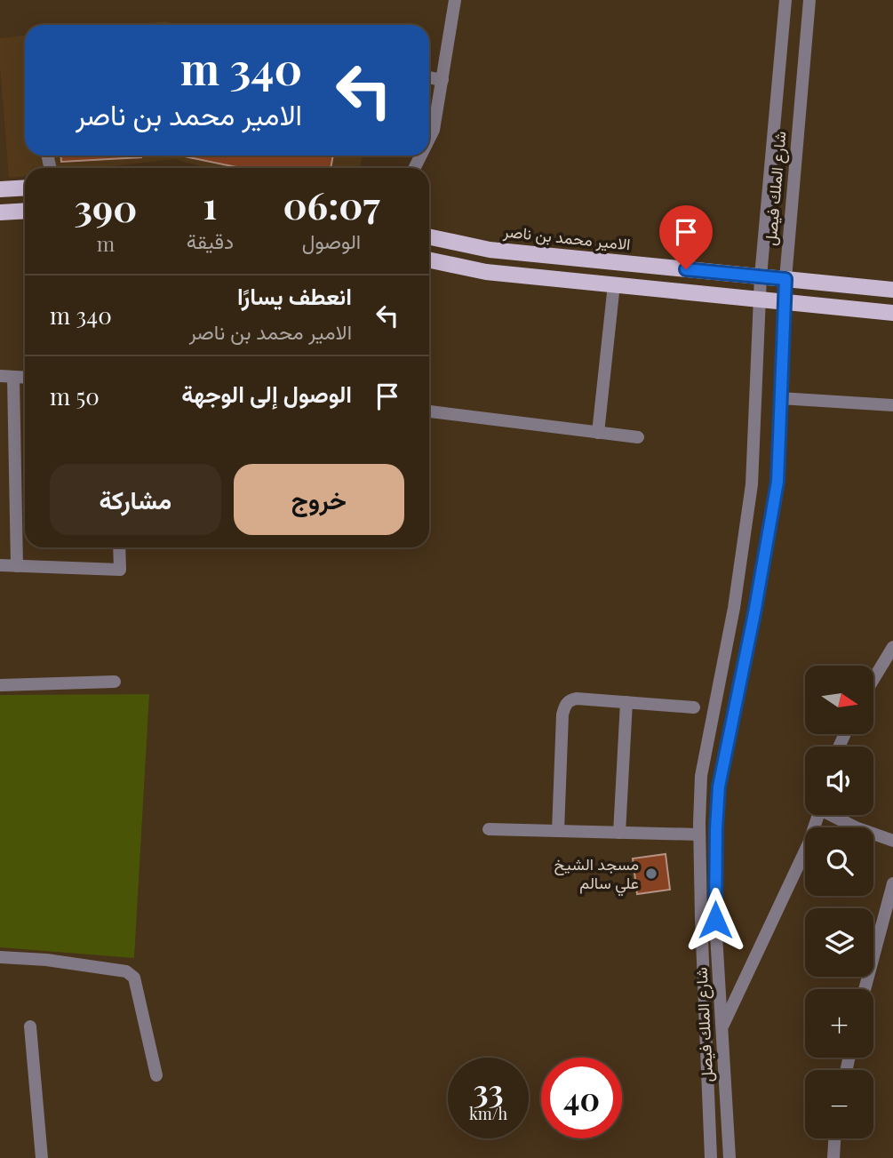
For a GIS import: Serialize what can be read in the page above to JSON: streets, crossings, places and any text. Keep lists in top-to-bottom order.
{
  "streets": {
    "main road": ["الامير محمد بن ناصر"],
    "street": ["شارع الملك فيصل"]
  },
  "crossings": [
    ["شارع الملك فيصل", "الامير محمد بن ناصر"]
  ],
  "places": ["مسجد الشيخ علي سالم"],
  "north": "right",
  "page": {
    "turn": ["340 m", "الامير محمد بن ناصر"],
    "eta": [
      "06:07",
      "الوصول",
      "1",
      "دقيقة",
      "390",
      "m"
    ],
    "list": [
      {
        "name": "انعطف يسارًا",
        "note": "الامير محمد بن ناصر",
        "value": "340 m"
      },
      {
        "name": "الوصول إلى الوجهة",
        "value": "50 m"
      }
    ],
    "buttons": ["خروج", "مشاركة"],
    "map_buttons": ["+", "−"],
    "speed": "33 km/h",
    "limit": "40"
  }
}
